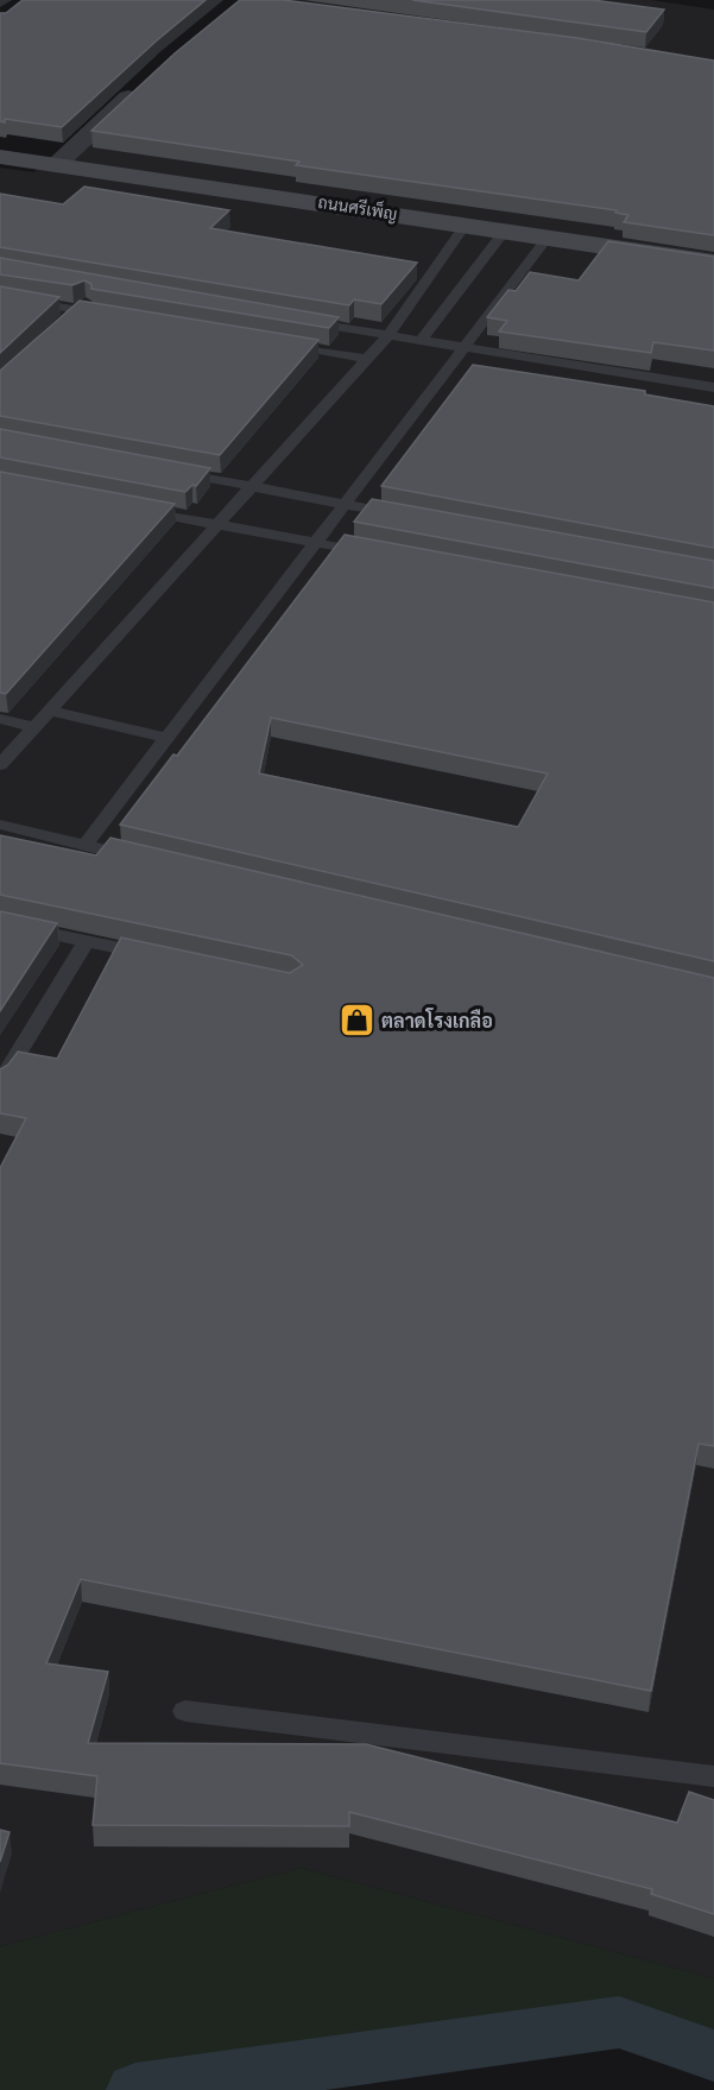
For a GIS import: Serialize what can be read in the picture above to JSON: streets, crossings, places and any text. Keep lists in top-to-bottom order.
{
  "streets": {
    "main road": ["ถนนศรีเพ็ญ"]
  },
  "places": {
    "shop": ["ตลาดโรงเกลือ"]
  }
}
